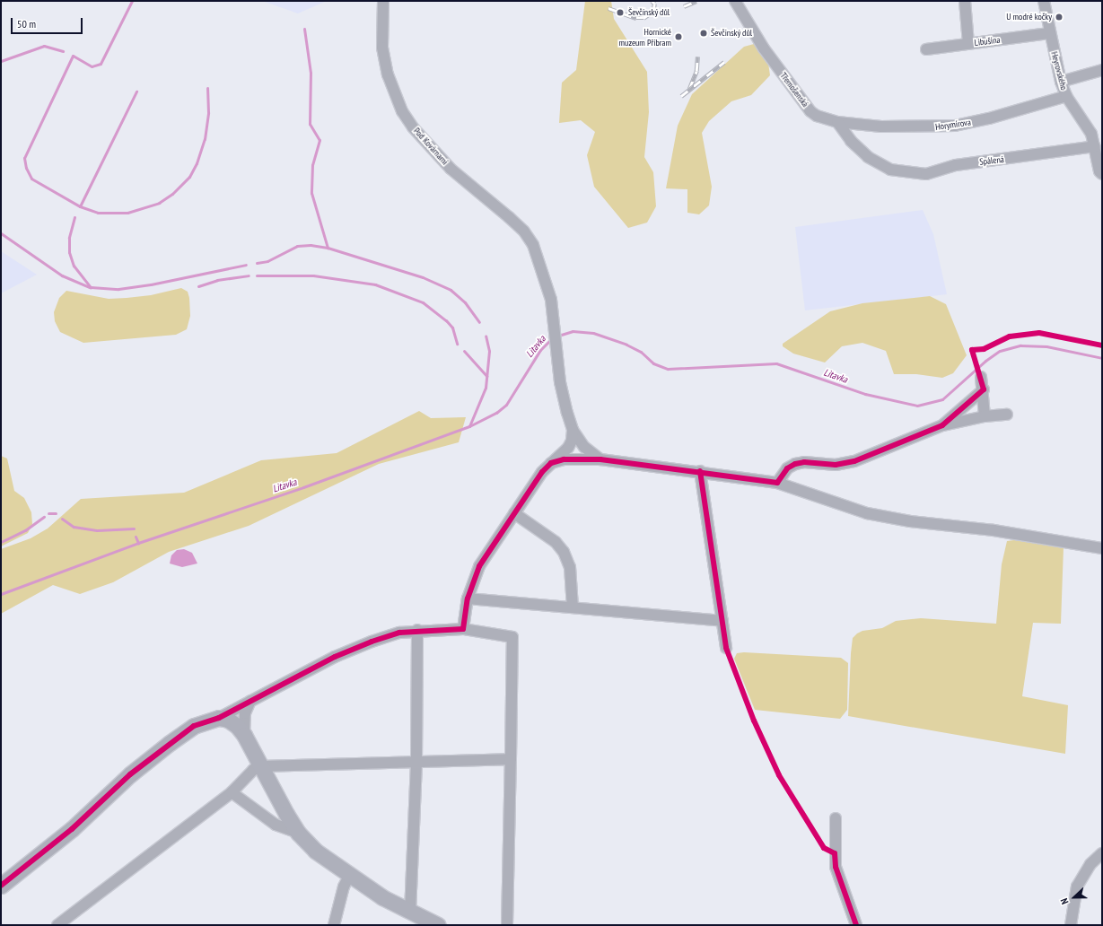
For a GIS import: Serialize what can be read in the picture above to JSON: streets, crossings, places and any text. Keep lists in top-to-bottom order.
{
  "streets": {
    "street": [
      "Libušina",
      "Heyrovského",
      "Třemošenská",
      "Horymírova",
      "Pod Kovárnami",
      "Spálená"
    ]
  },
  "crossings": [
    ["Libušina", "Heyrovského"],
    ["Heyrovského", "Horymírova"],
    ["Heyrovského", "Spálená"],
    ["Třemošenská", "Horymírova"],
    ["Třemošenská", "Spálená"],
    ["Horymírova", "Spálená"]
  ],
  "water": ["Litavka"],
  "places": [
    "Ševčínský důl",
    "U modré kočky",
    "Ševčinský důl",
    "Hornické muzeum Příbram"
  ],
  "scale_bar": "50 m",
  "north": "left"
}
